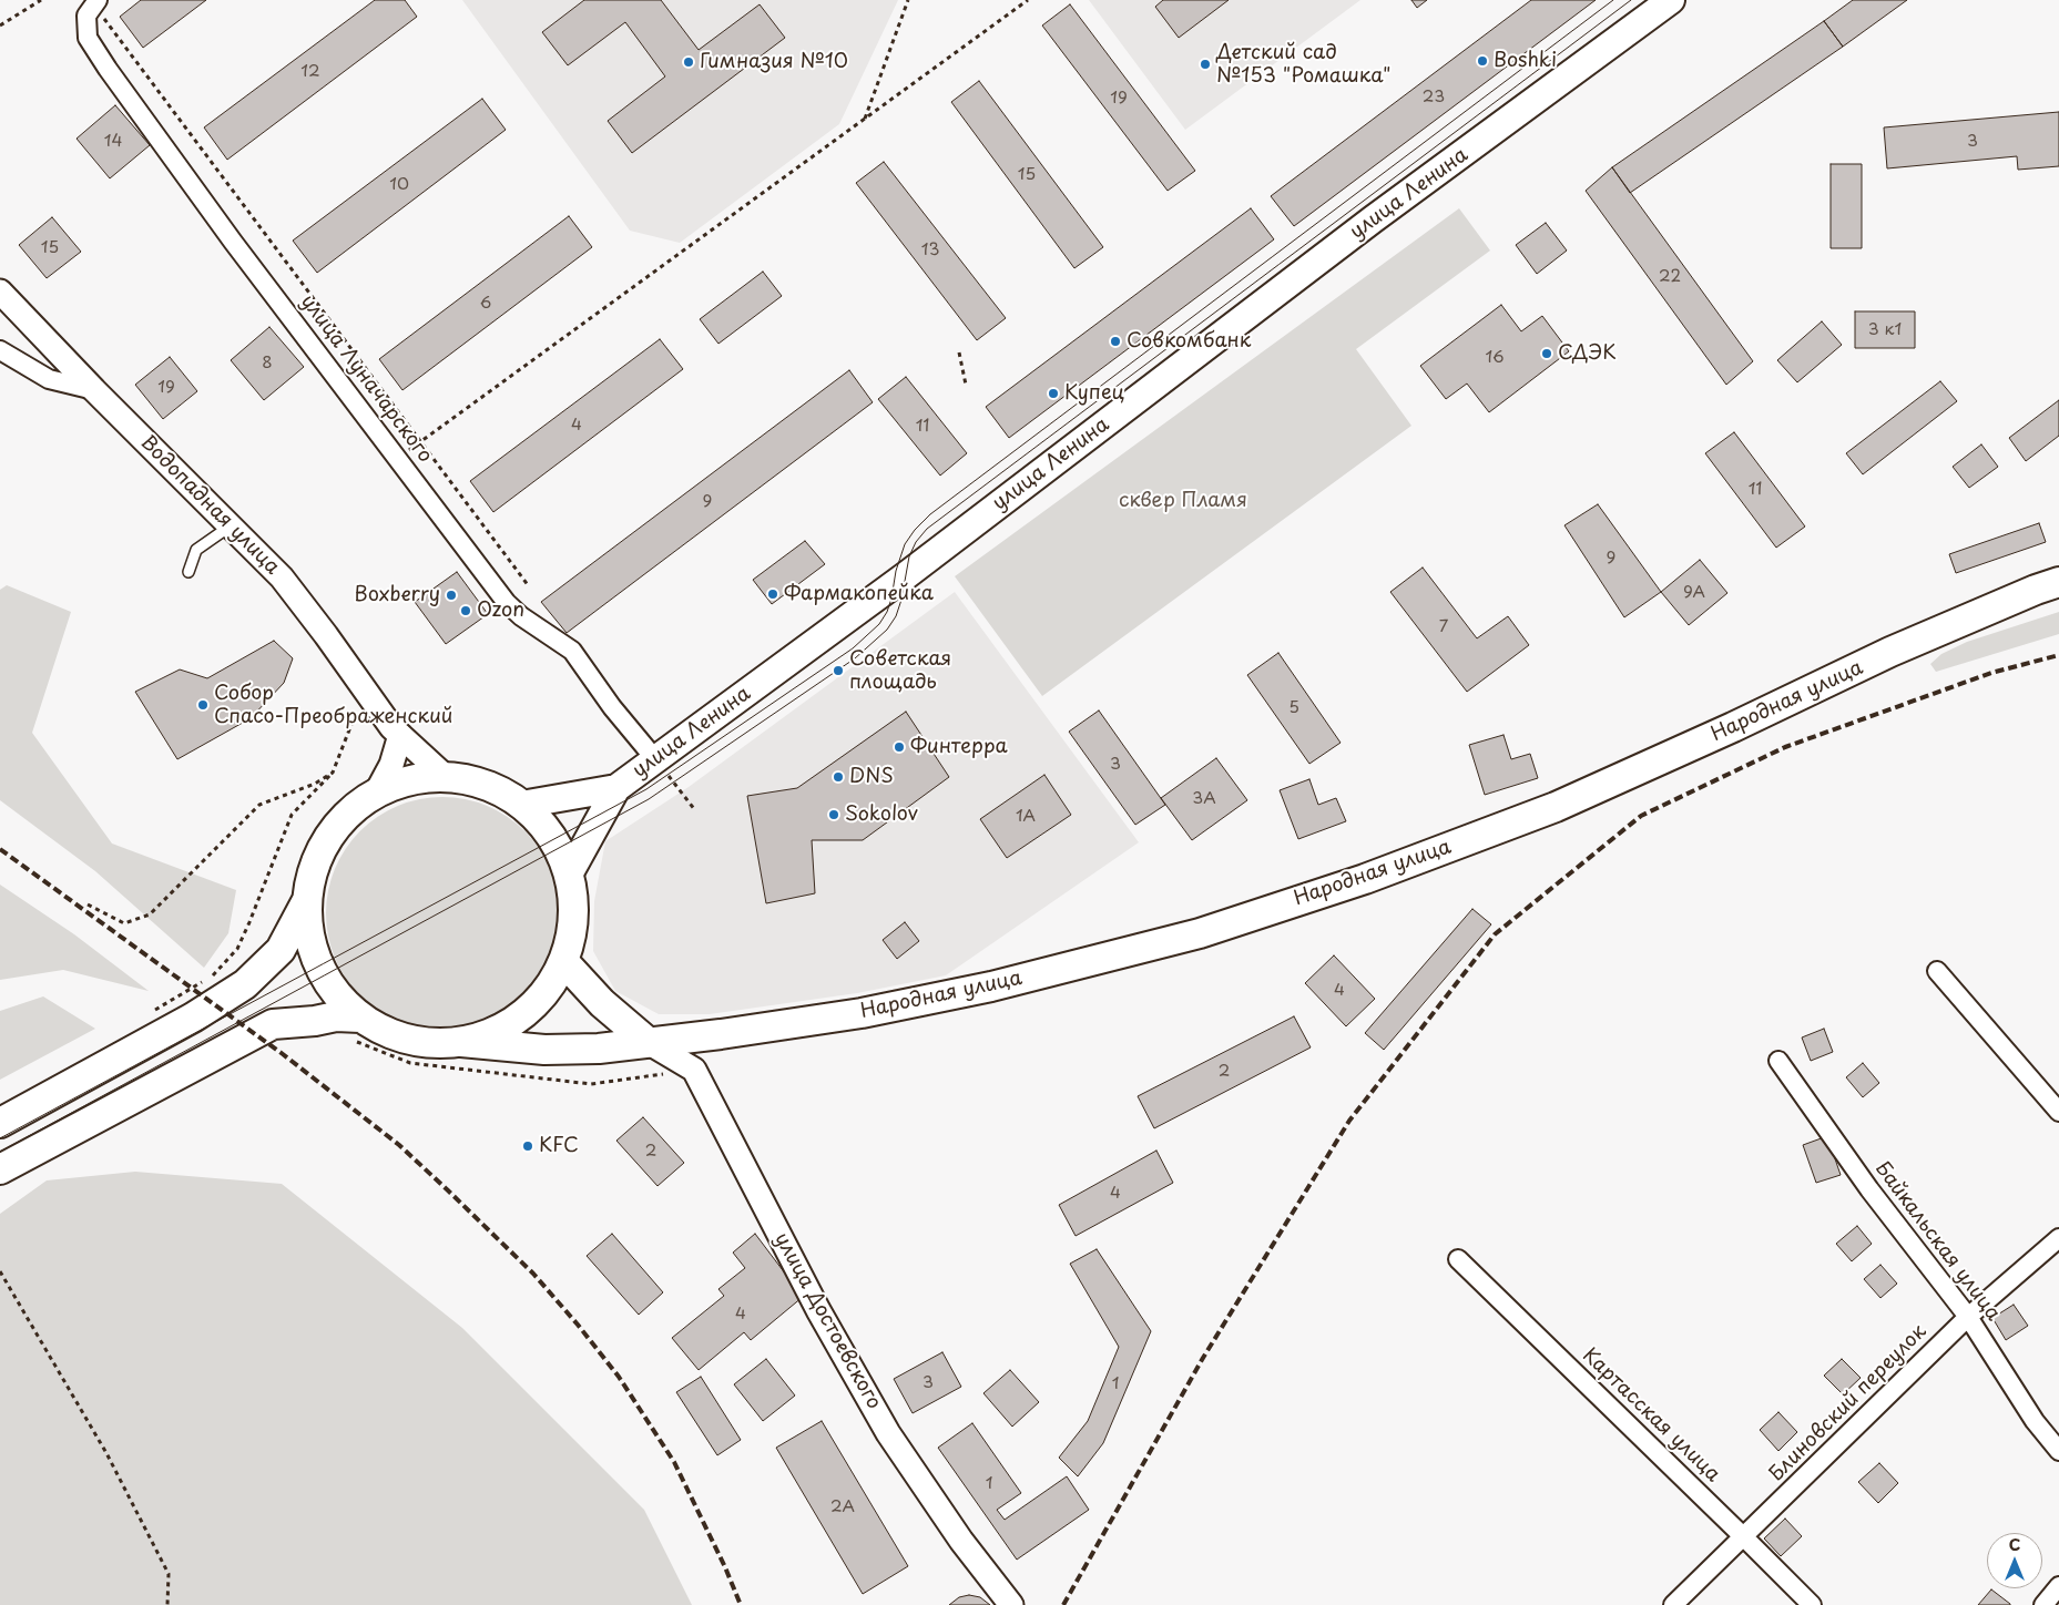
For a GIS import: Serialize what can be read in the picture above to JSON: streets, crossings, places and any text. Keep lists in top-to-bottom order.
{
  "streets": {
    "main road": ["улица Ленина", "Народная улица"],
    "street": [
      "улица Луначарского",
      "Водопадная улица",
      "Байкальская улица",
      "улица Достоевского",
      "Блиновский переулок",
      "Картасская улица"
    ]
  },
  "crossings": [
    ["улица Ленина", "улица Луначарского"],
    ["Байкальская улица", "Блиновский переулок"],
    ["Блиновский переулок", "Картасская улица"]
  ],
  "parks": ["сквер Пламя"],
  "places": [
    "Boshki",
    "Гимназия №10",
    "Детский сад №153 \"Ромашка\"",
    "Совкомбанк",
    "СДЭК",
    "Купец",
    "Фармакопейка",
    "Boxberry",
    "Ozon",
    "Советская площадь",
    "Собор Спасо-Преображенский",
    "Финтерра",
    "DNS",
    "Sokolov",
    "KFC"
  ],
  "house_numbers": [
    "12",
    "23",
    "19",
    "14",
    "3",
    "15",
    "10",
    "15",
    "13",
    "22",
    "6",
    "3 к1",
    "16",
    "8",
    "19",
    "4",
    "11",
    "11",
    "9",
    "9",
    "9А",
    "7",
    "5",
    "3",
    "3А",
    "1А",
    "4",
    "2",
    "2",
    "4",
    "4",
    "3",
    "1",
    "1",
    "2А"
  ],
  "north": "top"
}
